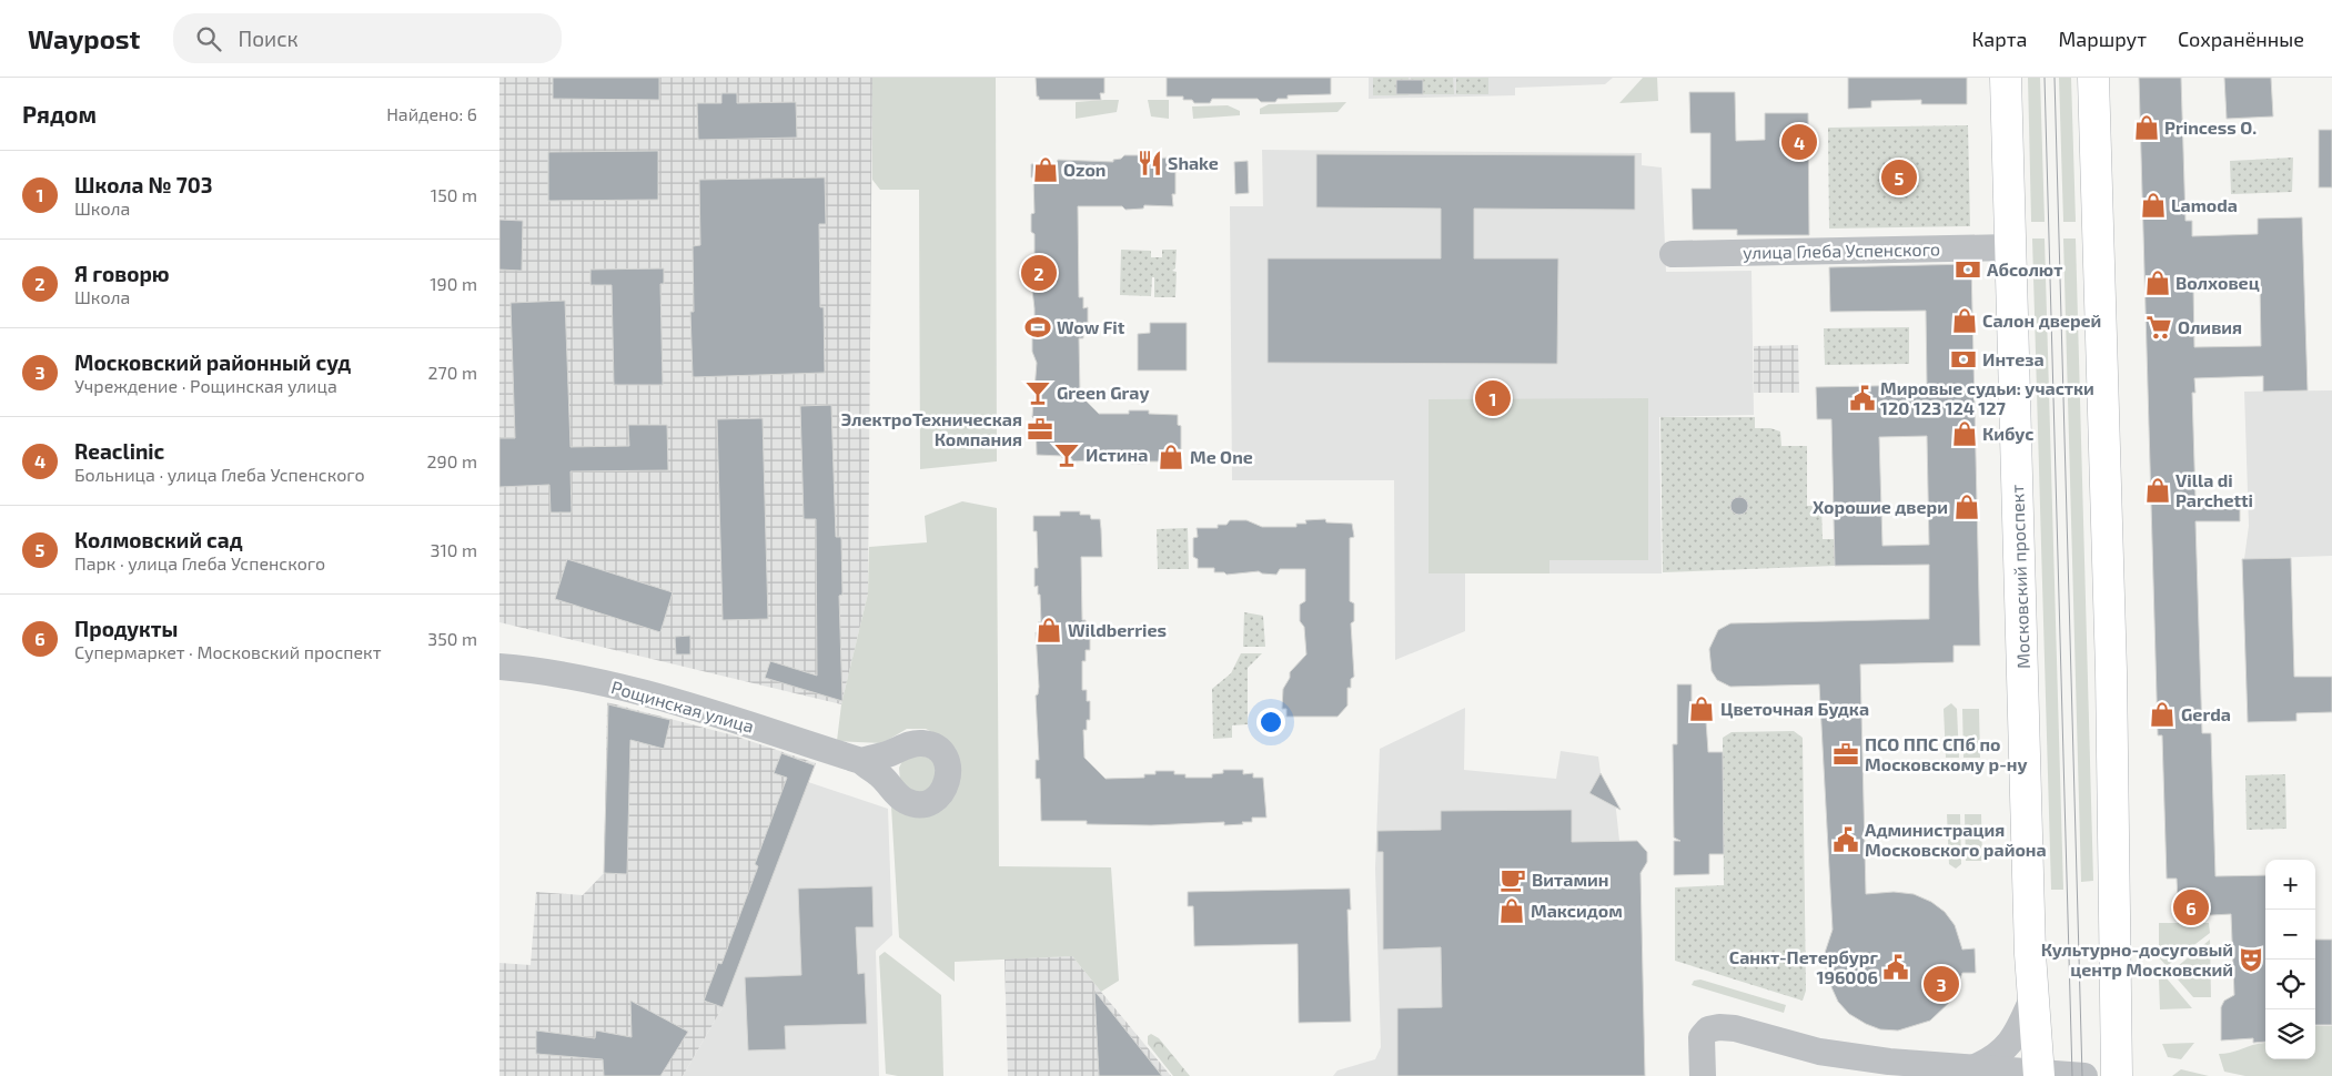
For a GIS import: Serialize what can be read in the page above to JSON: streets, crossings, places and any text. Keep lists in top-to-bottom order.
{
  "streets": {
    "main road": ["Московский проспект"],
    "street": ["улица Глеба Успенского", "Рощинская улица"]
  },
  "crossings": [
    ["улица Глеба Успенского", "Московский проспект"]
  ],
  "places": {
    "shop": [
      "Princess O.",
      "Ozon",
      "Lamoda",
      "Волховец",
      "Салон дверей",
      "Кибус",
      "Me One",
      "Villa di Parchetti",
      "Хорошие двери",
      "Wildberries",
      "Цветочная Будка",
      "Gerda",
      "Максидом"
    ],
    "restaurant": ["Shake"],
    "bank": ["Абсолют", "Интеза"],
    "sports": ["Wow Fit"],
    "supermarket": ["Оливия"],
    "bar": ["Green Gray", "Истина"],
    "public building": ["Мировые судьи: участки 120 123 124 127", "Администрация Московского района", "Санкт-Петербург 196006"],
    "office": ["ЭлектроТехническая Компания", "ПСО ППС СПб по Московскому р-ну"],
    "cafe": ["Витамин"],
    "theatre": ["Культурно-досуговый центр Московский"]
  },
  "page": {
    "header": "Waypost",
    "search": "Поиск",
    "nav": ["Карта", "Маршрут", "Сохранённые"],
    "heading": ["Рядом", "Найдено: 6"],
    "pins": [
      "4",
      "5",
      "2",
      "1",
      "6",
      "3"
    ],
    "list": [
      {
        "mark": "1",
        "name": "Школа № 703",
        "note": "Школа",
        "value": "150 m"
      },
      {
        "mark": "2",
        "name": "Я говорю",
        "note": "Школа",
        "value": "190 m"
      },
      {
        "mark": "3",
        "name": "Московский районный суд",
        "note": "Учреждение · Рощинская улица",
        "value": "270 m"
      },
      {
        "mark": "4",
        "name": "Reaclinic",
        "note": "Больница · улица Глеба Успенского",
        "value": "290 m"
      },
      {
        "mark": "5",
        "name": "Колмовский сад",
        "note": "Парк · улица Глеба Успенского",
        "value": "310 m"
      },
      {
        "mark": "6",
        "name": "Продукты",
        "note": "Супермаркет · Московский проспект",
        "value": "350 m"
      }
    ],
    "map_buttons": ["+", "−"]
  }
}
